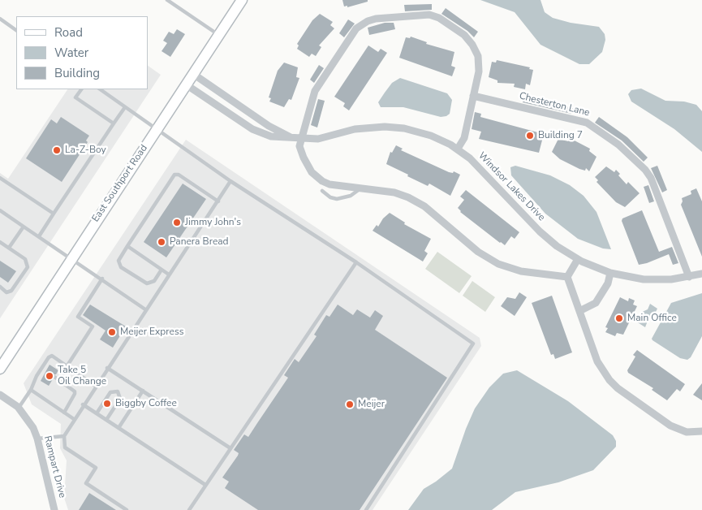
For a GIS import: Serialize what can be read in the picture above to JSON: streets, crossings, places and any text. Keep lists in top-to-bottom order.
{
  "streets": {
    "main road": ["East Southport Road"],
    "street": ["Chesterton Lane", "Windsor Lakes Drive", "Rampart Drive"]
  },
  "crossings": [
    ["Chesterton Lane", "Windsor Lakes Drive"],
    ["East Southport Road", "Windsor Lakes Drive"]
  ],
  "places": [
    "Building 7",
    "La-Z-Boy",
    "Jimmy John's",
    "Panera Bread",
    "Main Office",
    "Meijer Express",
    "Take 5 Oil Change",
    "Biggby Coffee",
    "Meijer"
  ],
  "legend": ["Road", "Water", "Building"]
}
